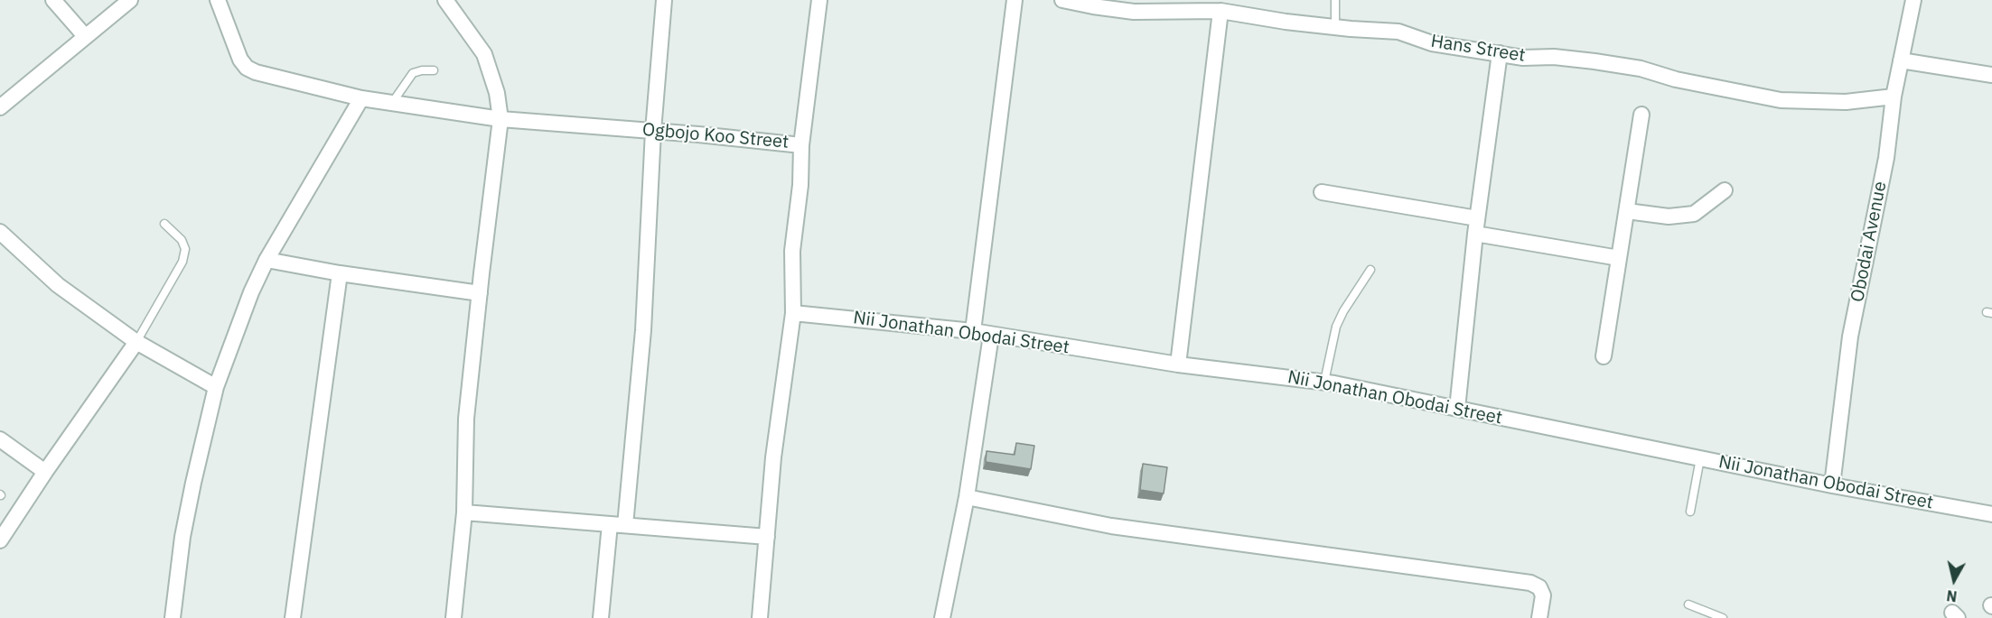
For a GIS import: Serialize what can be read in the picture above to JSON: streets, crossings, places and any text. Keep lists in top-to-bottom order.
{
  "streets": {
    "street": [
      "Hans Street",
      "Ogbojo Koo Street",
      "Obodai Avenue",
      "Nii Jonathan Obodai Street"
    ]
  },
  "crossings": [
    ["Hans Street", "Obodai Avenue"],
    ["Ogbojo Koo Street", "Nii Jonathan Obodai Street"],
    ["Obodai Avenue", "Nii Jonathan Obodai Street"]
  ],
  "north": "bottom"
}
